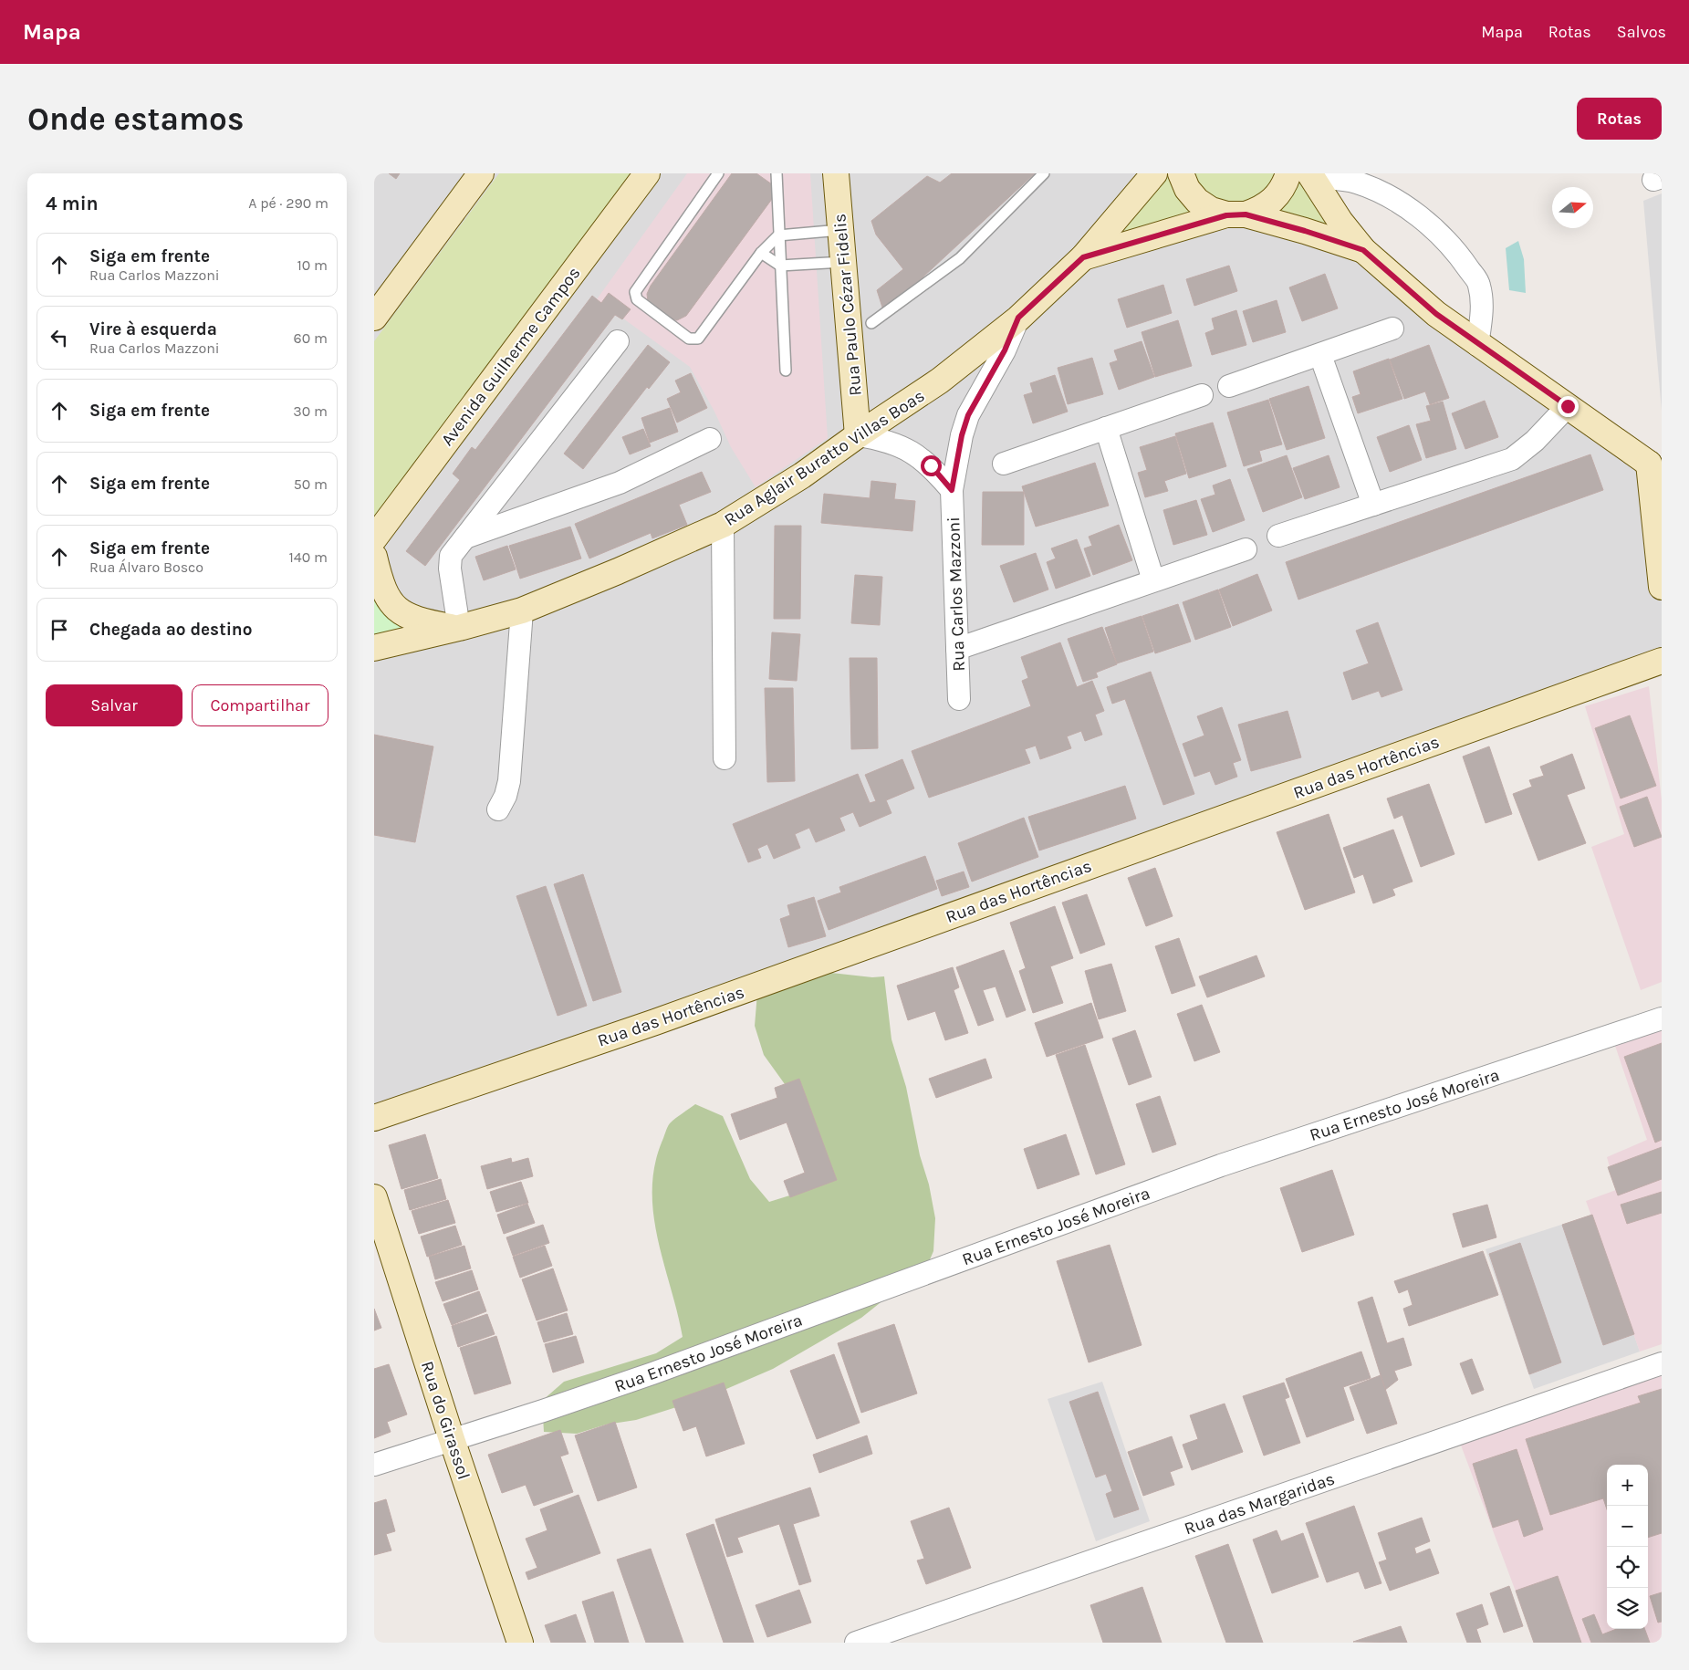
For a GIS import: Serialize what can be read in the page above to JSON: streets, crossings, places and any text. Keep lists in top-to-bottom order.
{
  "streets": {
    "main road": [
      "Rua Paulo Cézar Fidelis",
      "Avenida Guilherme Campos",
      "Rua Aglair Buratto Villas Boas",
      "Rua das Hortências",
      "Rua do Girassol"
    ],
    "street": ["Rua Carlos Mazzoni", "Rua Ernesto José Moreira", "Rua das Margaridas"]
  },
  "crossings": [
    ["Rua Paulo Cézar Fidelis", "Rua Aglair Buratto Villas Boas"],
    ["Rua Aglair Buratto Villas Boas", "Rua Carlos Mazzoni"],
    ["Rua Ernesto José Moreira", "Rua do Girassol"]
  ],
  "north": "right",
  "page": {
    "header": "Mapa",
    "nav": ["Mapa", "Rotas", "Salvos"],
    "buttons": [
      "Rotas",
      ["Salvar", "Compartilhar"]
    ],
    "title": "Onde estamos",
    "heading": ["4 min", "A pé · 290 m"],
    "list": [
      ["Siga em frente", "Rua Carlos Mazzoni", "10 m"],
      ["Vire à esquerda", "Rua Carlos Mazzoni", "60 m"],
      ["Siga em frente", "30 m"],
      ["Siga em frente", "50 m"],
      ["Siga em frente", "Rua Álvaro Bosco", "140 m"],
      "Chegada ao destino"
    ],
    "map_buttons": ["+", "−"]
  }
}
